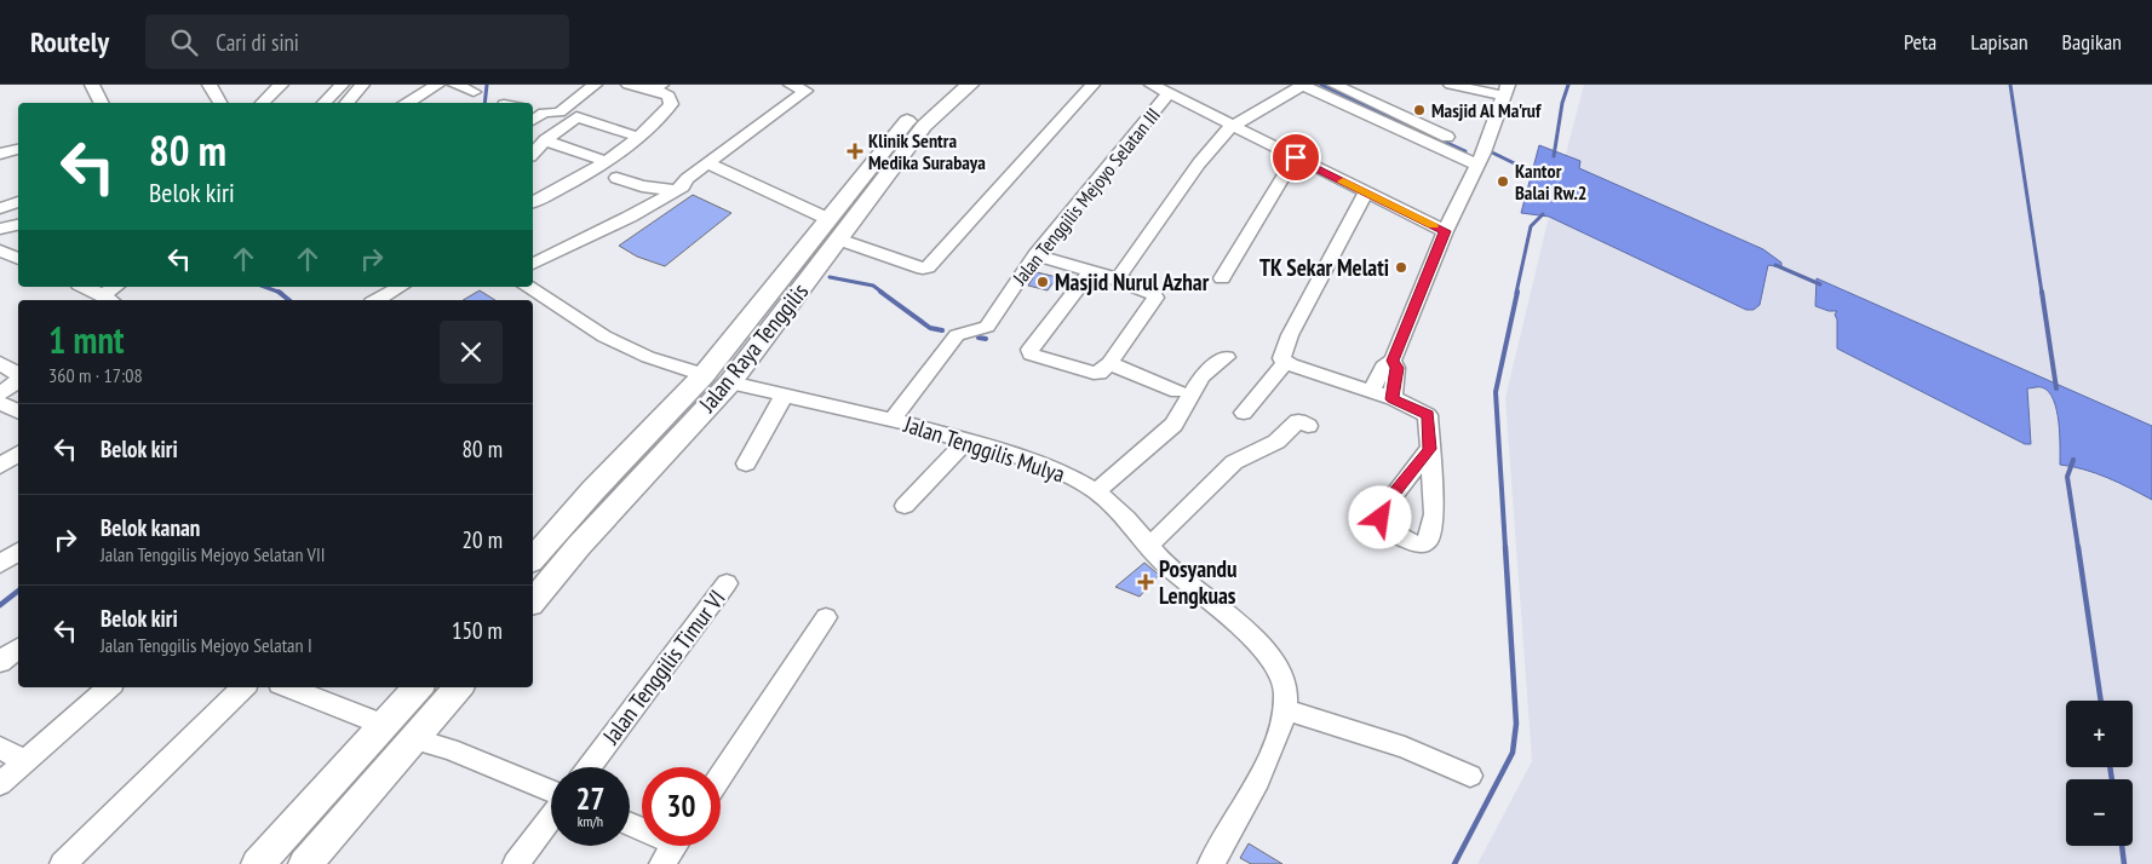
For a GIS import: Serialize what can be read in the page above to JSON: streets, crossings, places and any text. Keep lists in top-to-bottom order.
{
  "streets": {
    "main road": ["Jalan Raya Tenggilis"],
    "street": ["Jalan Tenggilis Mejoyo Selatan III", "Jalan Tenggilis Mulya", "Jalan Tenggilis Timur VI"]
  },
  "crossings": [
    ["Jalan Tenggilis Mejoyo Selatan III", "Jalan Tenggilis Mulya"],
    ["Jalan Raya Tenggilis", "Jalan Tenggilis Mulya"]
  ],
  "places": {
    "other": [
      "Masjid Al Ma'ruf",
      "Kantor Balai Rw.2",
      "TK Sekar Melati",
      "Masjid Nurul Azhar"
    ],
    "health": ["Klinik Sentra Medika Surabaya", "Posyandu Lengkuas"]
  },
  "page": {
    "header": "Routely",
    "search": "Cari di sini",
    "nav": ["Peta", "Lapisan", "Bagikan"],
    "turn": ["80 m", "Belok kiri"],
    "heading": ["1 mnt", "360 m · 17:08"],
    "list": [
      {
        "name": "Belok kiri",
        "value": "80 m"
      },
      {
        "name": "Belok kanan",
        "note": "Jalan Tenggilis Mejoyo Selatan VII",
        "value": "20 m"
      },
      {
        "name": "Belok kiri",
        "note": "Jalan Tenggilis Mejoyo Selatan I",
        "value": "150 m"
      }
    ],
    "map_buttons": ["+", "−"],
    "speed": "27 km/h",
    "limit": "30"
  }
}
